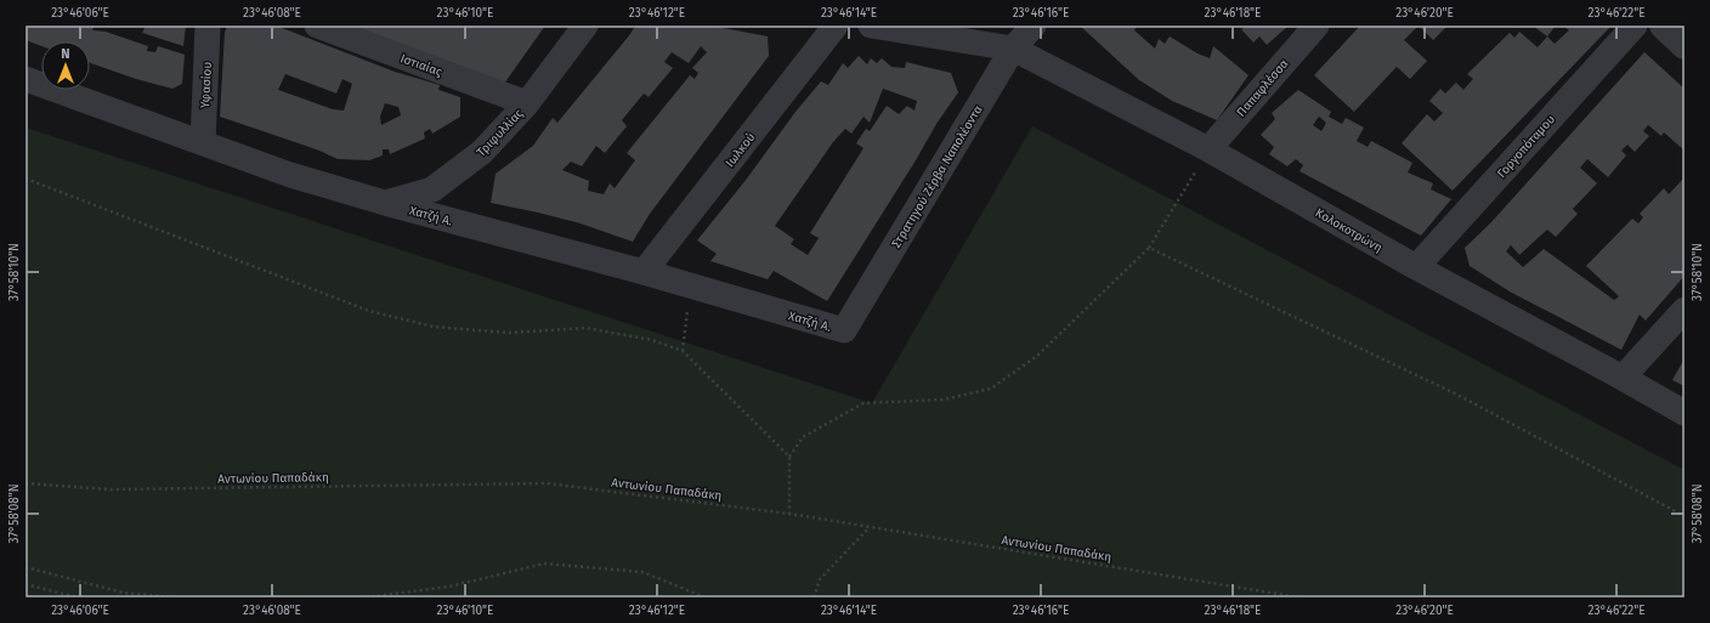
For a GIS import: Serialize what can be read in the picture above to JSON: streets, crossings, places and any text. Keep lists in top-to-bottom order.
{
  "streets": {
    "street": [
      "Ιστιαίας",
      "Υφασίου",
      "Παπαφλέσσα",
      "Τριφυλλίας",
      "Γοργοπόταμου",
      "Ιωλκού",
      "Στρατηγού Ζέρβα Ναπολέοντα",
      "Χατζή Α.",
      "Κολοκοτρώνη"
    ],
    "path": ["Αντωνίου Παπαδάκη"]
  },
  "crossings": [
    ["Ιστιαίας", "Τριφυλλίας"],
    ["Υφασίου", "Χατζή Α."],
    ["Παπαφλέσσα", "Κολοκοτρώνη"],
    ["Τριφυλλίας", "Χατζή Α."],
    ["Γοργοπόταμου", "Κολοκοτρώνη"],
    ["Ιωλκού", "Χατζή Α."],
    ["Στρατηγού Ζέρβα Ναπολέοντα", "Χατζή Α."],
    ["Στρατηγού Ζέρβα Ναπολέοντα", "Κολοκοτρώνη"]
  ],
  "north": "top",
  "coordinates": [
    "23°46'06\"E",
    "23°46'08\"E",
    "23°46'10\"E",
    "23°46'12\"E",
    "23°46'14\"E",
    "23°46'16\"E",
    "23°46'18\"E",
    "23°46'20\"E",
    "23°46'22\"E",
    "37°58'10\"N",
    "37°58'08\"N"
  ]
}
